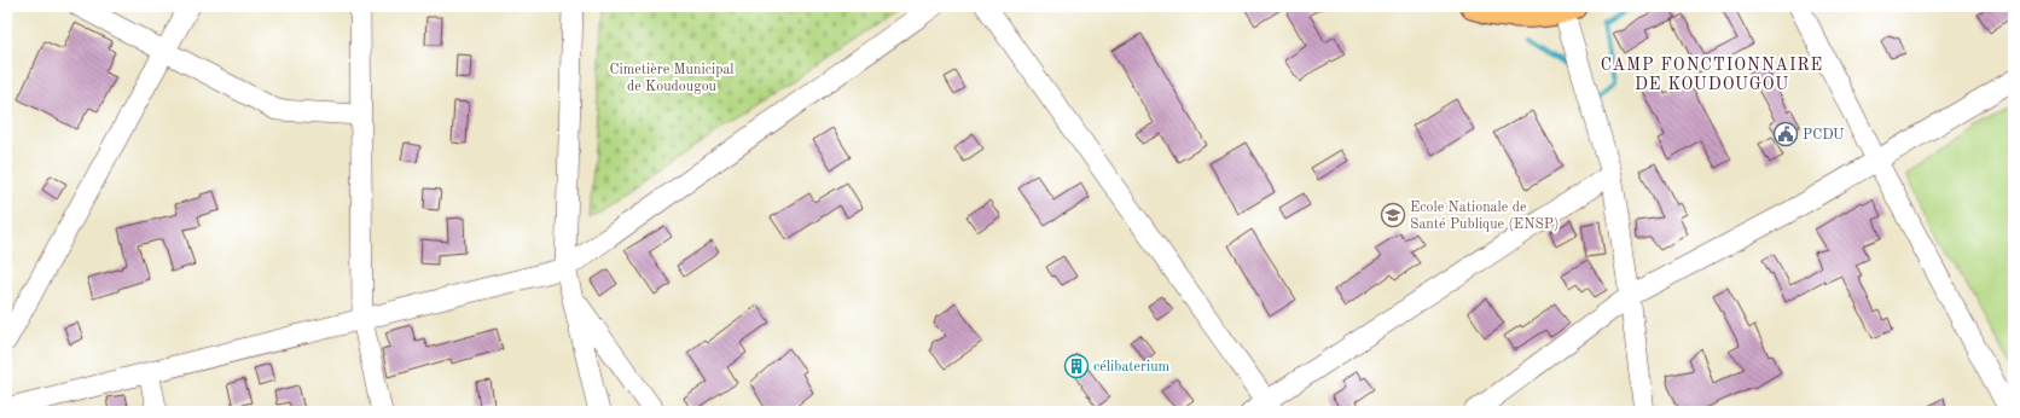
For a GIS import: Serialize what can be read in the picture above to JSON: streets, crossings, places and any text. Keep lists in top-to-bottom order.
{
  "districts": ["CAMP FONCTIONNAIRE DE KOUDOUGOU"],
  "parks": ["Cimetière Municipal de Koudougou"],
  "places": {
    "public building": ["PCDU"],
    "school or university": ["Ecole Nationale de Santé Publique (ENSP)"],
    "building": ["célibaterium"]
  }
}
